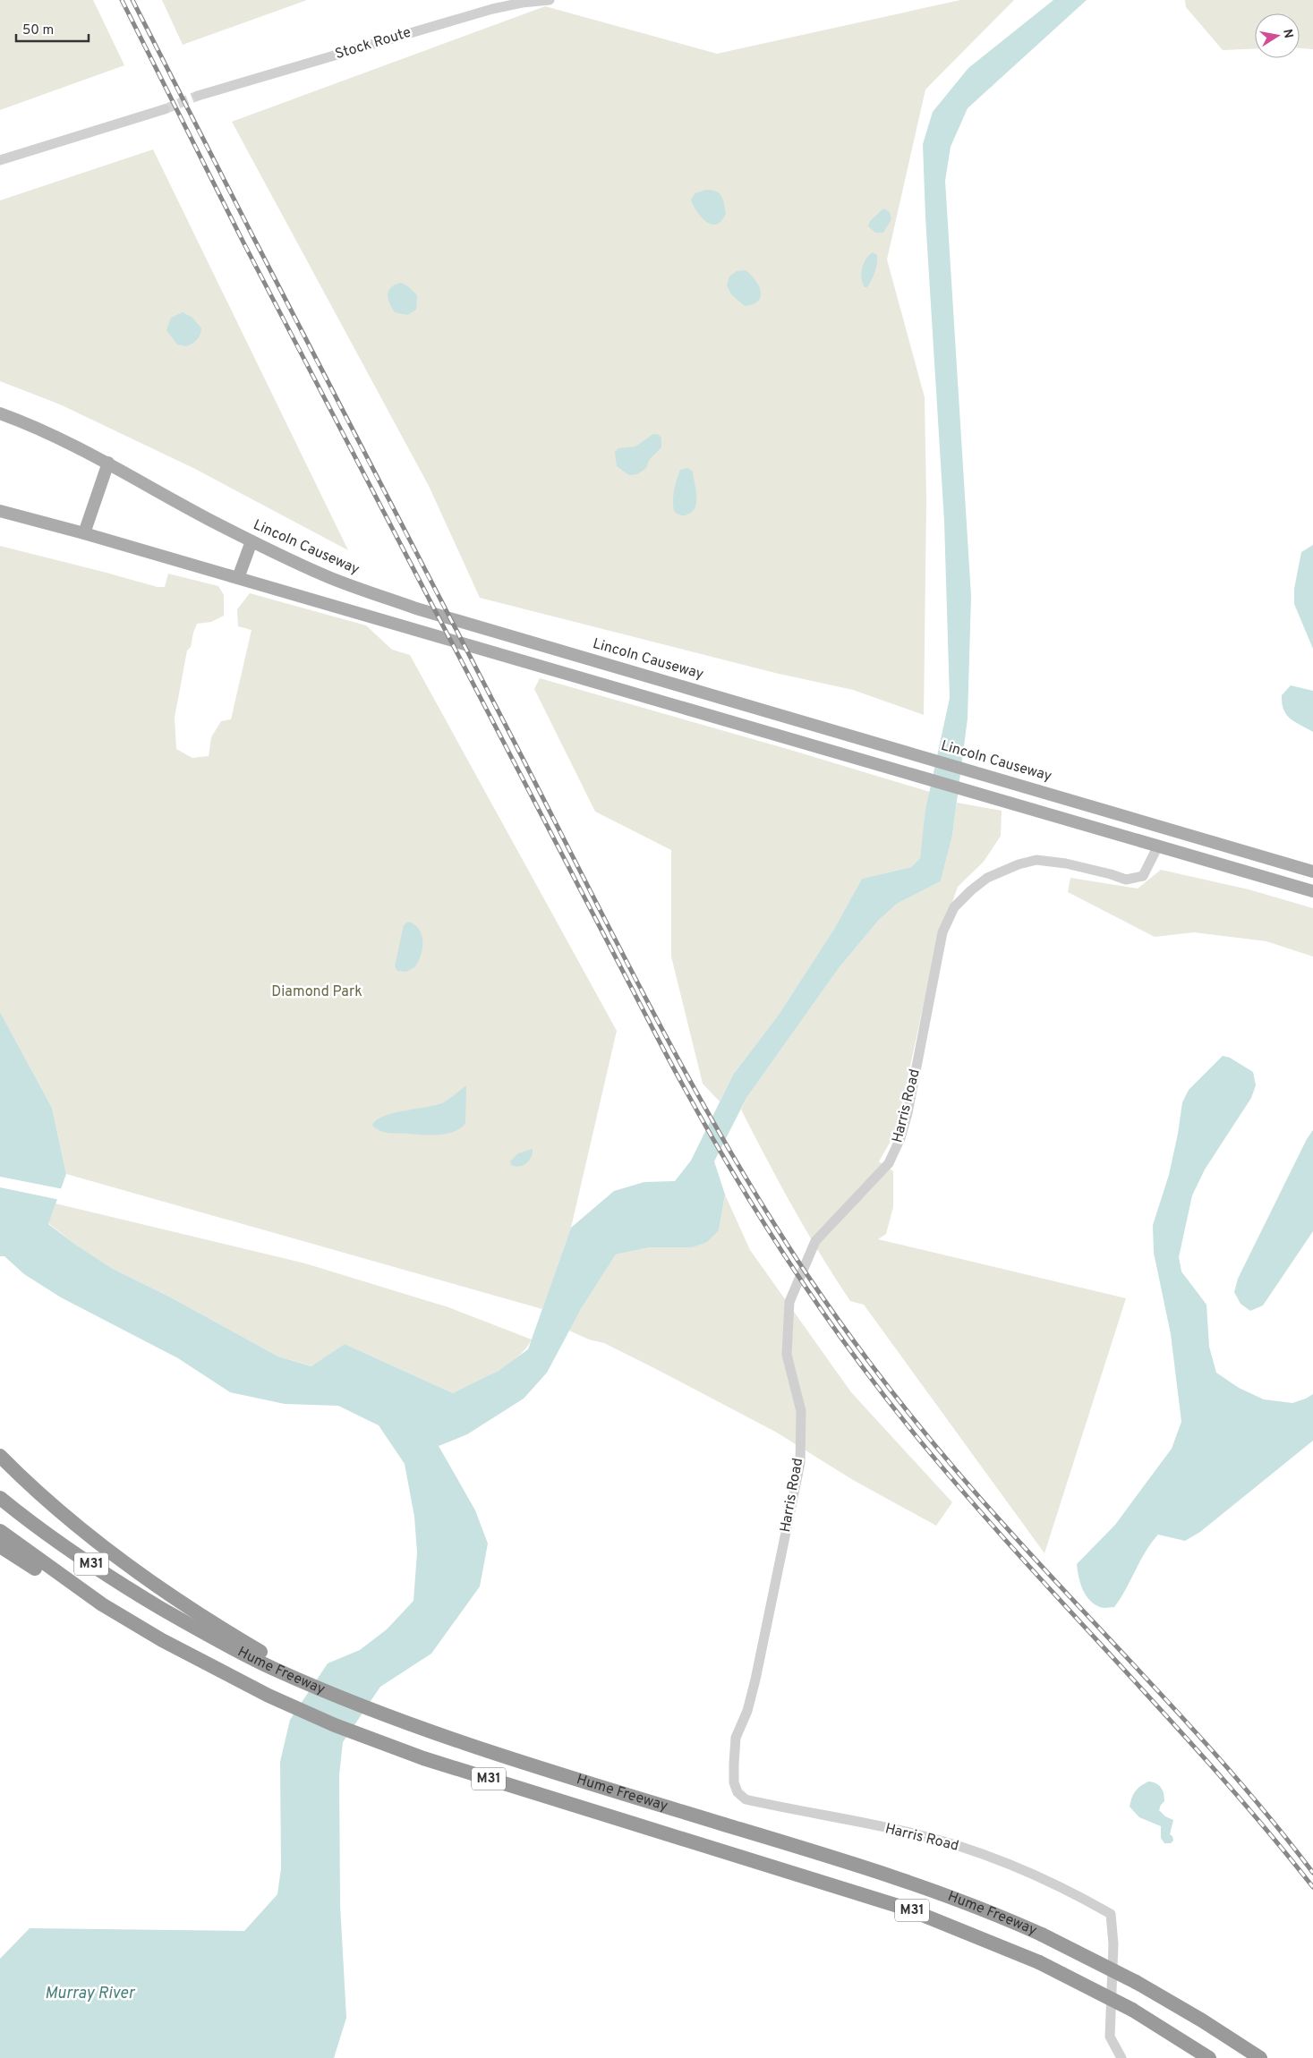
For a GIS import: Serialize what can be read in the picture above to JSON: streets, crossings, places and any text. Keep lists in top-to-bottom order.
{
  "streets": {
    "highway": ["M31", "Hume Freeway"],
    "main road": ["Lincoln Causeway"],
    "street": ["Stock Route", "Harris Road"]
  },
  "crossings": [
    ["M31", "Hume Freeway"]
  ],
  "water": ["Murray River"],
  "parks": ["Diamond Park"],
  "scale_bar": "50 m",
  "north": "right"
}
